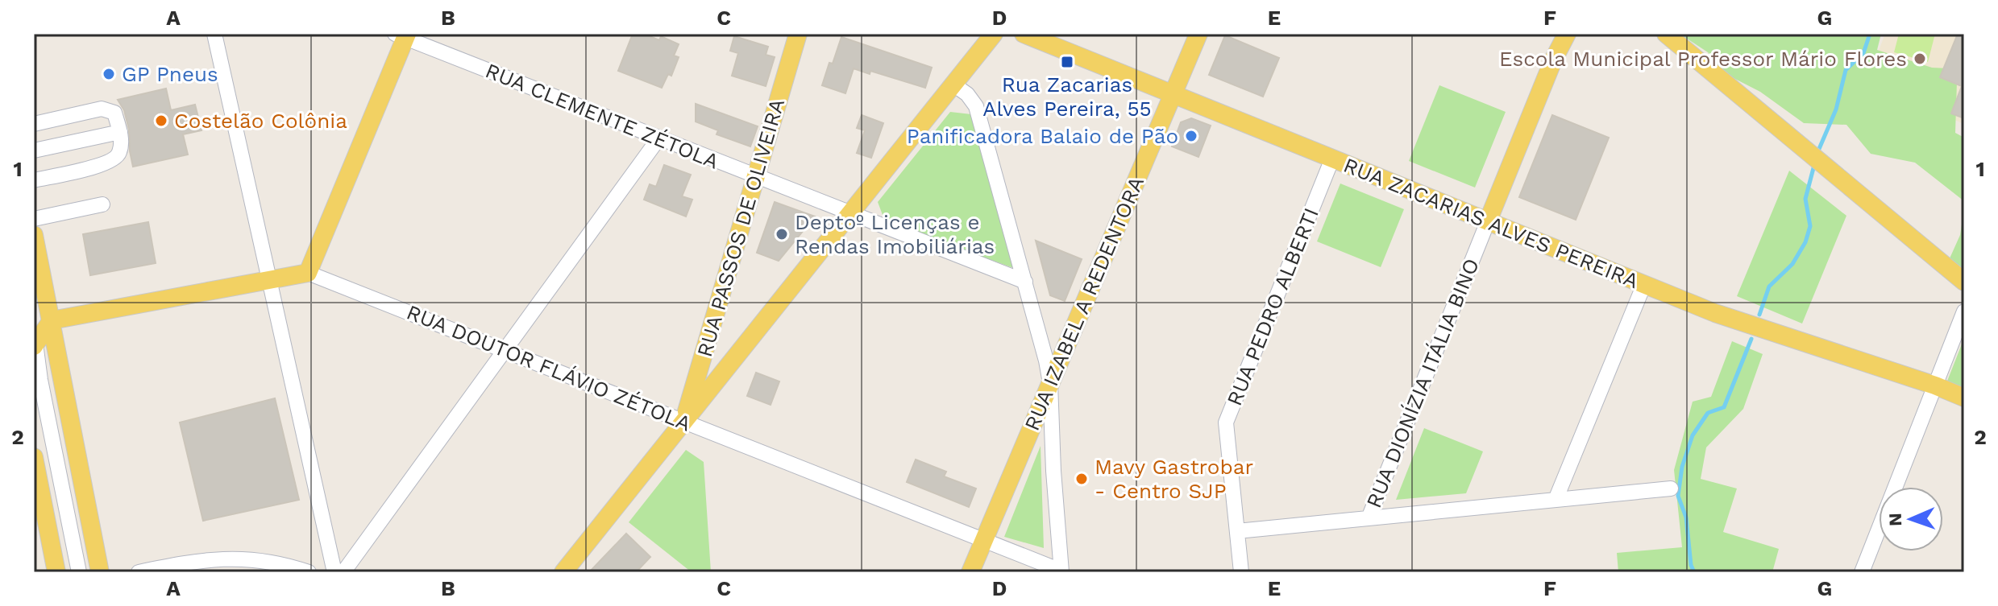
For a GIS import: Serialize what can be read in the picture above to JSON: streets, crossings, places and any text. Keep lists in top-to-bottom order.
{
  "streets": {
    "main road": [
      "RUA ZACARIAS ALVES PEREIRA",
      "RUA PASSOS DE OLIVEIRA",
      "RUA IZABEL A REDENTORA",
      "RUA DIONÍZIA ITÁLIA BINO"
    ],
    "street": ["RUA CLEMENTE ZÉTOLA", "RUA PEDRO ALBERTI", "RUA DOUTOR FLÁVIO ZÉTOLA"]
  },
  "crossings": [
    ["RUA CLEMENTE ZÉTOLA", "RUA PASSOS DE OLIVEIRA"],
    ["RUA ZACARIAS ALVES PEREIRA", "RUA IZABEL A REDENTORA"],
    ["RUA ZACARIAS ALVES PEREIRA", "RUA PEDRO ALBERTI"],
    ["RUA ZACARIAS ALVES PEREIRA", "RUA DIONÍZIA ITÁLIA BINO"],
    ["RUA PASSOS DE OLIVEIRA", "RUA DOUTOR FLÁVIO ZÉTOLA"],
    ["RUA IZABEL A REDENTORA", "RUA DOUTOR FLÁVIO ZÉTOLA"]
  ],
  "places": {
    "other": [
      "Escola Municipal Professor Mário Flores",
      "GP Pneus",
      "Costelão Colônia",
      "Panificadora Balaio de Pão",
      "Deptoº Licenças e Rendas Imobiliárias",
      "Mavy Gastrobar - Centro SJP"
    ],
    "transit": ["Rua Zacarias Alves Pereira, 55"]
  },
  "north": "left",
  "grid": {
    "columns": [
      "A",
      "B",
      "C",
      "D",
      "E",
      "F",
      "G"
    ],
    "rows": ["1", "2"]
  }
}
